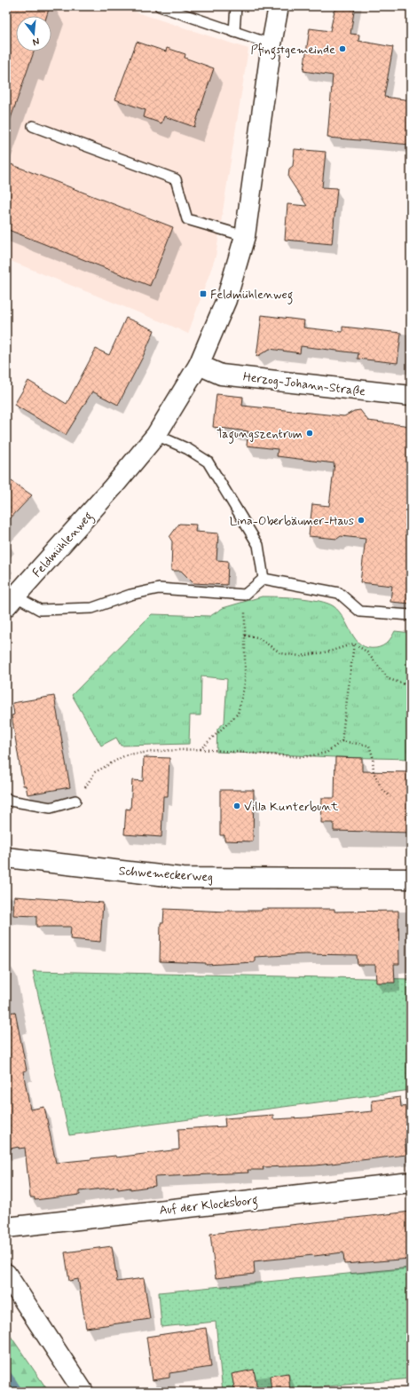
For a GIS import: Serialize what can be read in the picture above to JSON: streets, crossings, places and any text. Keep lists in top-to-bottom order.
{
  "streets": {
    "street": [
      "Herzog-Johann-Straße",
      "Feldmühlenweg",
      "Schwemeckerweg",
      "Auf der Klocksborg"
    ]
  },
  "crossings": [
    ["Herzog-Johann-Straße", "Feldmühlenweg"]
  ],
  "places": {
    "other": [
      "Pfingstgemeinde",
      "Tagungszentrum",
      "Lina-Oberbäumer-Haus",
      "Villa Kunterbunt"
    ],
    "transit": ["Feldmühlenweg"]
  },
  "north": "bottom"
}
